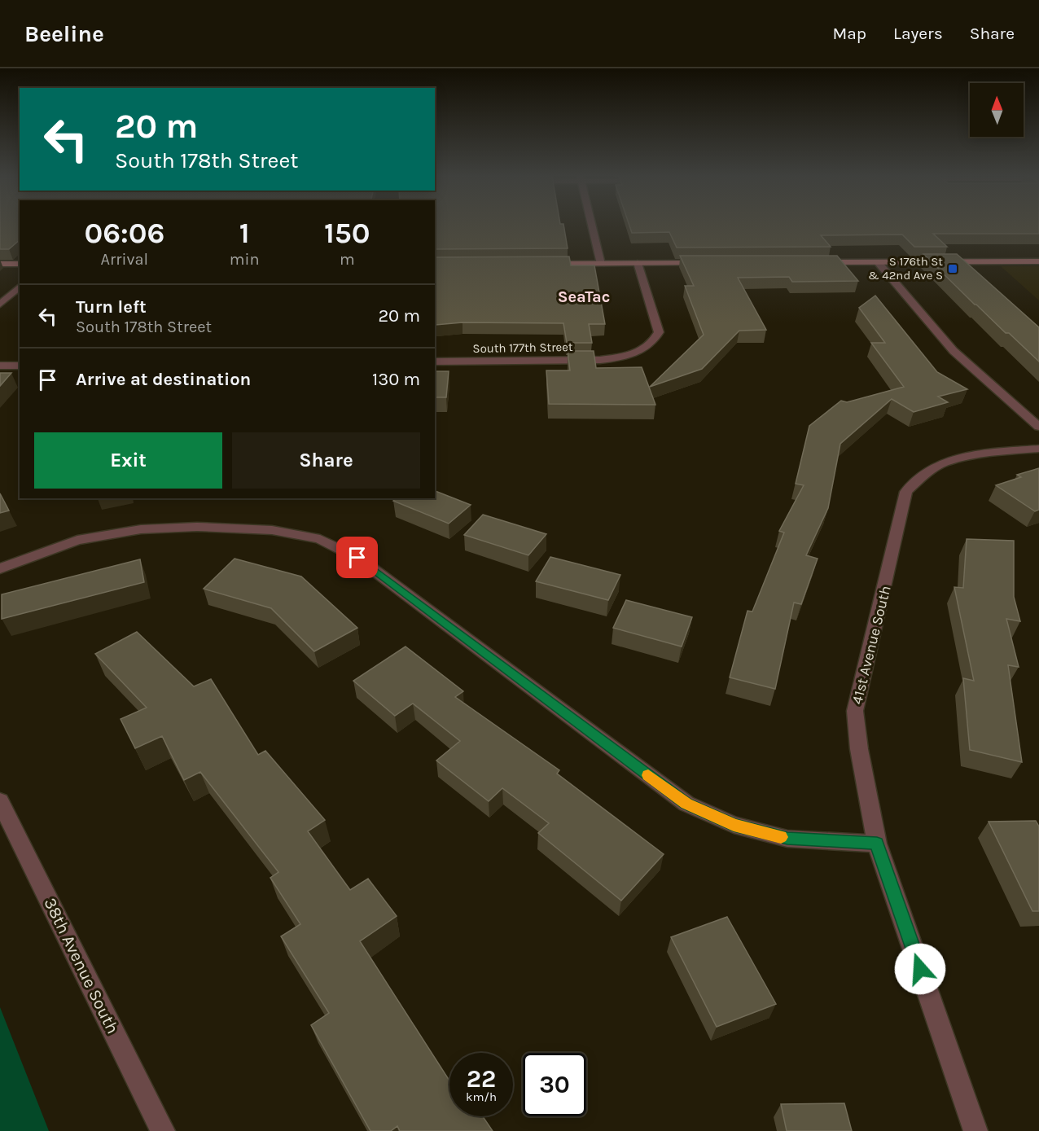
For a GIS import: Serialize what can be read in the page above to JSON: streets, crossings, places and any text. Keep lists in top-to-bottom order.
{
  "streets": {
    "street": ["South 177th Street", "41st Avenue South", "38th Avenue South"]
  },
  "districts": ["SeaTac"],
  "places": {
    "transit": ["S 176th St & 42nd Ave S"]
  },
  "north": "top",
  "page": {
    "header": "Beeline",
    "nav": ["Map", "Layers", "Share"],
    "turn": ["20 m", "South 178th Street"],
    "eta": [
      "06:06",
      "Arrival",
      "1",
      "min",
      "150",
      "m"
    ],
    "list": [
      {
        "name": "Turn left",
        "note": "South 178th Street",
        "value": "20 m"
      },
      {
        "name": "Arrive at destination",
        "value": "130 m"
      }
    ],
    "buttons": ["Exit", "Share"],
    "speed": "22 km/h",
    "limit": "30"
  }
}
